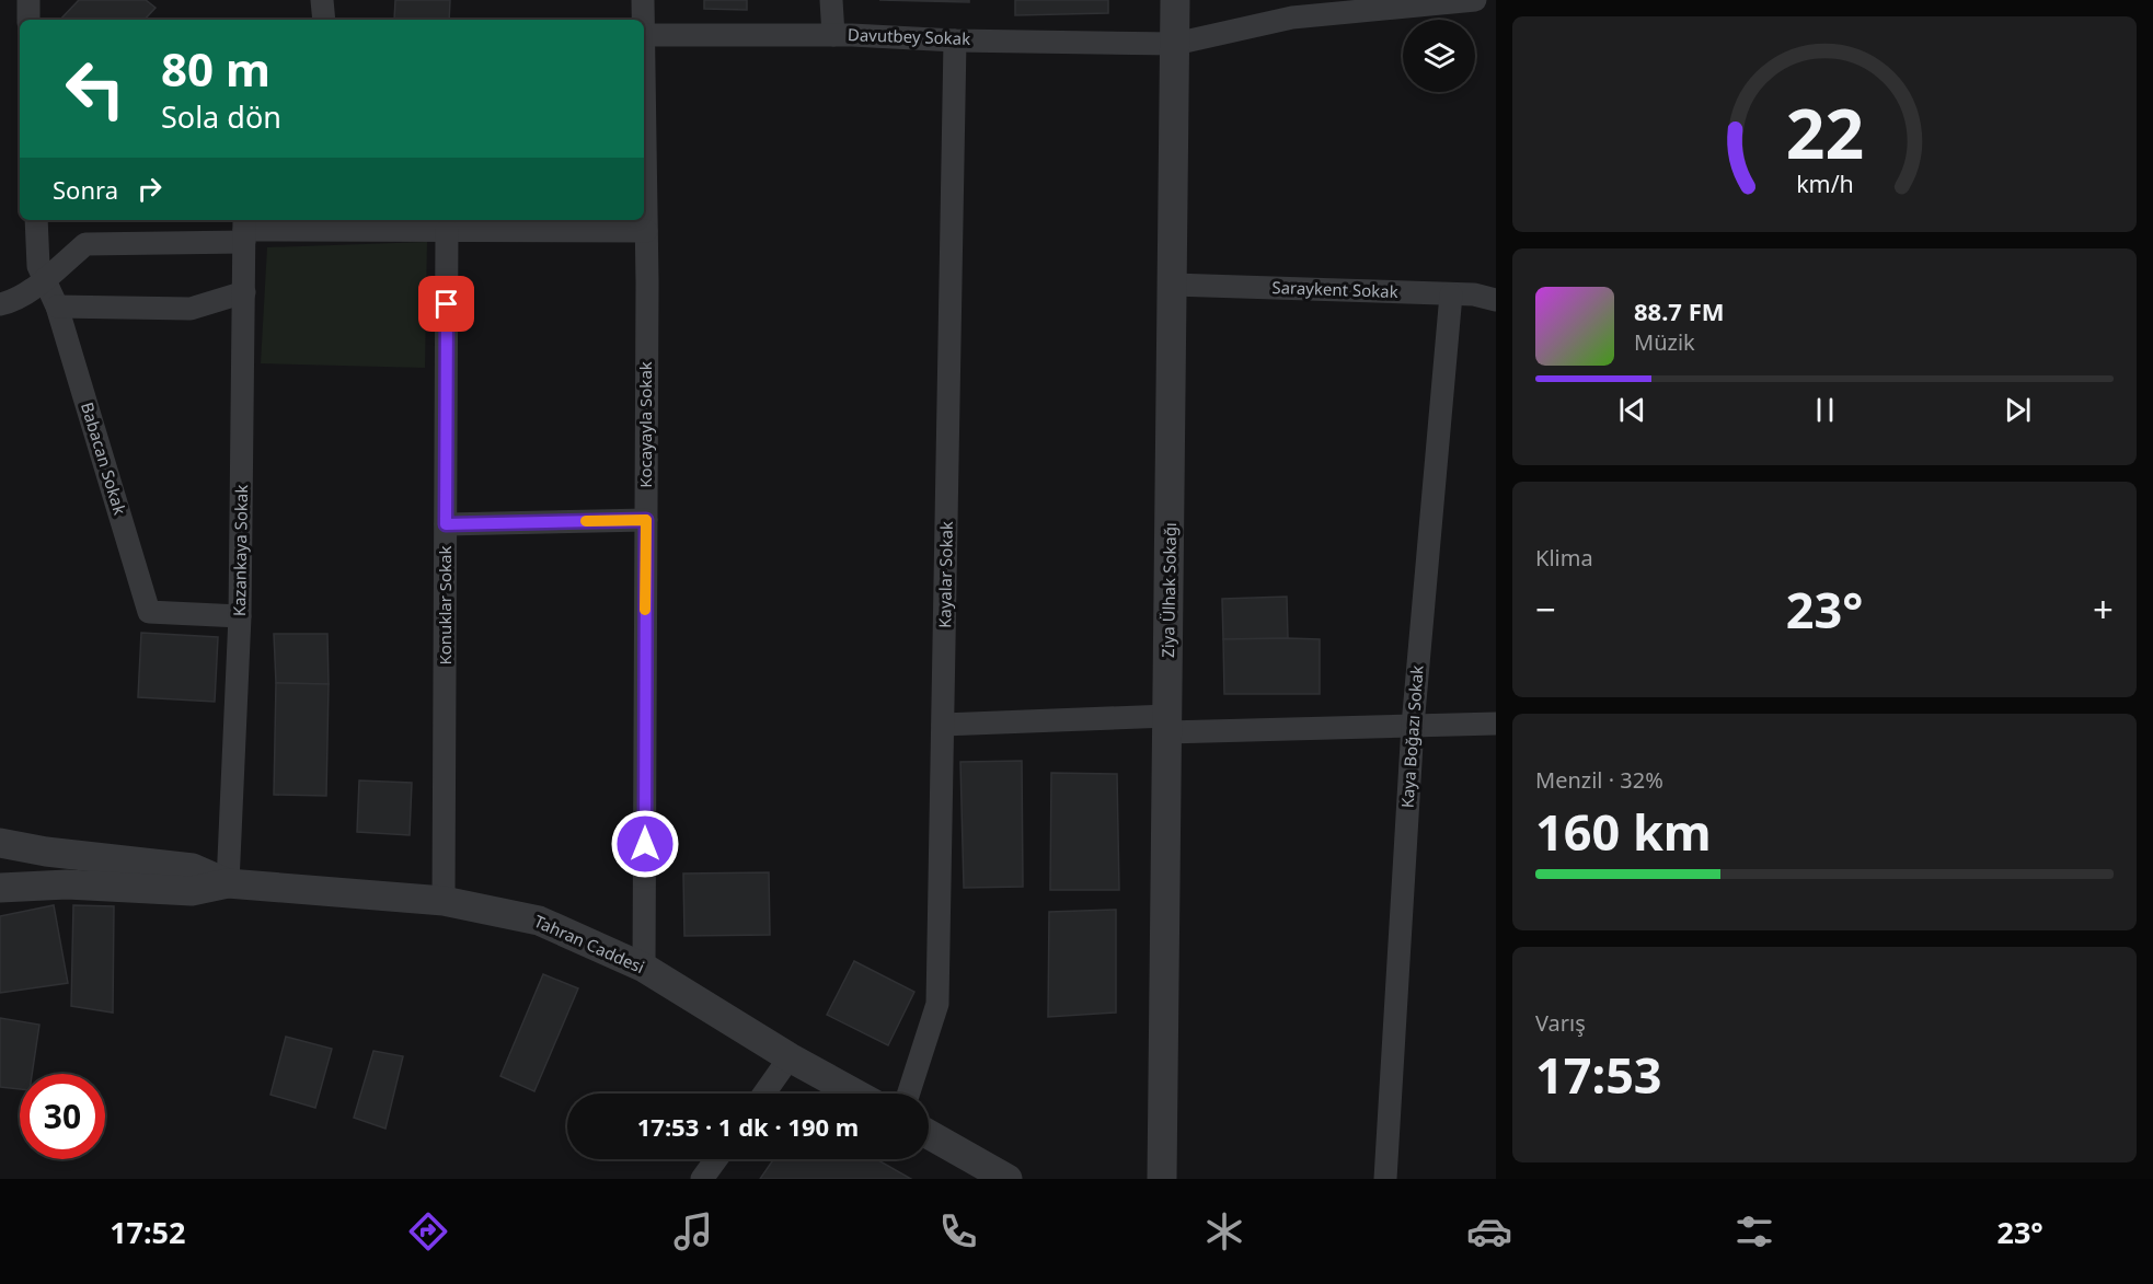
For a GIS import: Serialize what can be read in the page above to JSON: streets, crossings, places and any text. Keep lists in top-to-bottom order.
{
  "streets": {
    "street": [
      "Davutbey Sokak",
      "Saraykent Sokak",
      "Kocayayla Sokak",
      "Babacan Sokak",
      "Kazankaya Sokak",
      "Kayalar Sokak",
      "Ziya Ülhak Sokağı",
      "Konuklar Sokak",
      "Kaya Boğazı Sokak",
      "Tahran Caddesi"
    ]
  },
  "crossings": [
    ["Davutbey Sokak", "Kayalar Sokak"],
    ["Davutbey Sokak", "Ziya Ülhak Sokağı"],
    ["Saraykent Sokak", "Ziya Ülhak Sokağı"],
    ["Saraykent Sokak", "Kaya Boğazı Sokak"],
    ["Kocayayla Sokak", "Tahran Caddesi"],
    ["Babacan Sokak", "Kazankaya Sokak"],
    ["Kazankaya Sokak", "Tahran Caddesi"],
    ["Konuklar Sokak", "Tahran Caddesi"]
  ],
  "page": {
    "turn": ["80 m", "Sola dön"],
    "then": "Sonra",
    "song": ["88.7 FM", "Müzik"],
    "tile": [
      "Klima",
      ["Menzil · 32%", "160 km"],
      ["Varış", "17:53"]
    ],
    "heat": ["−", "23°", "+"],
    "limit": "30",
    "trip": "17:53 · 1 dk · 190 m",
    "tabs": ["17:52", "23°"],
    "gauge": ["22", "km/h"]
  }
}
